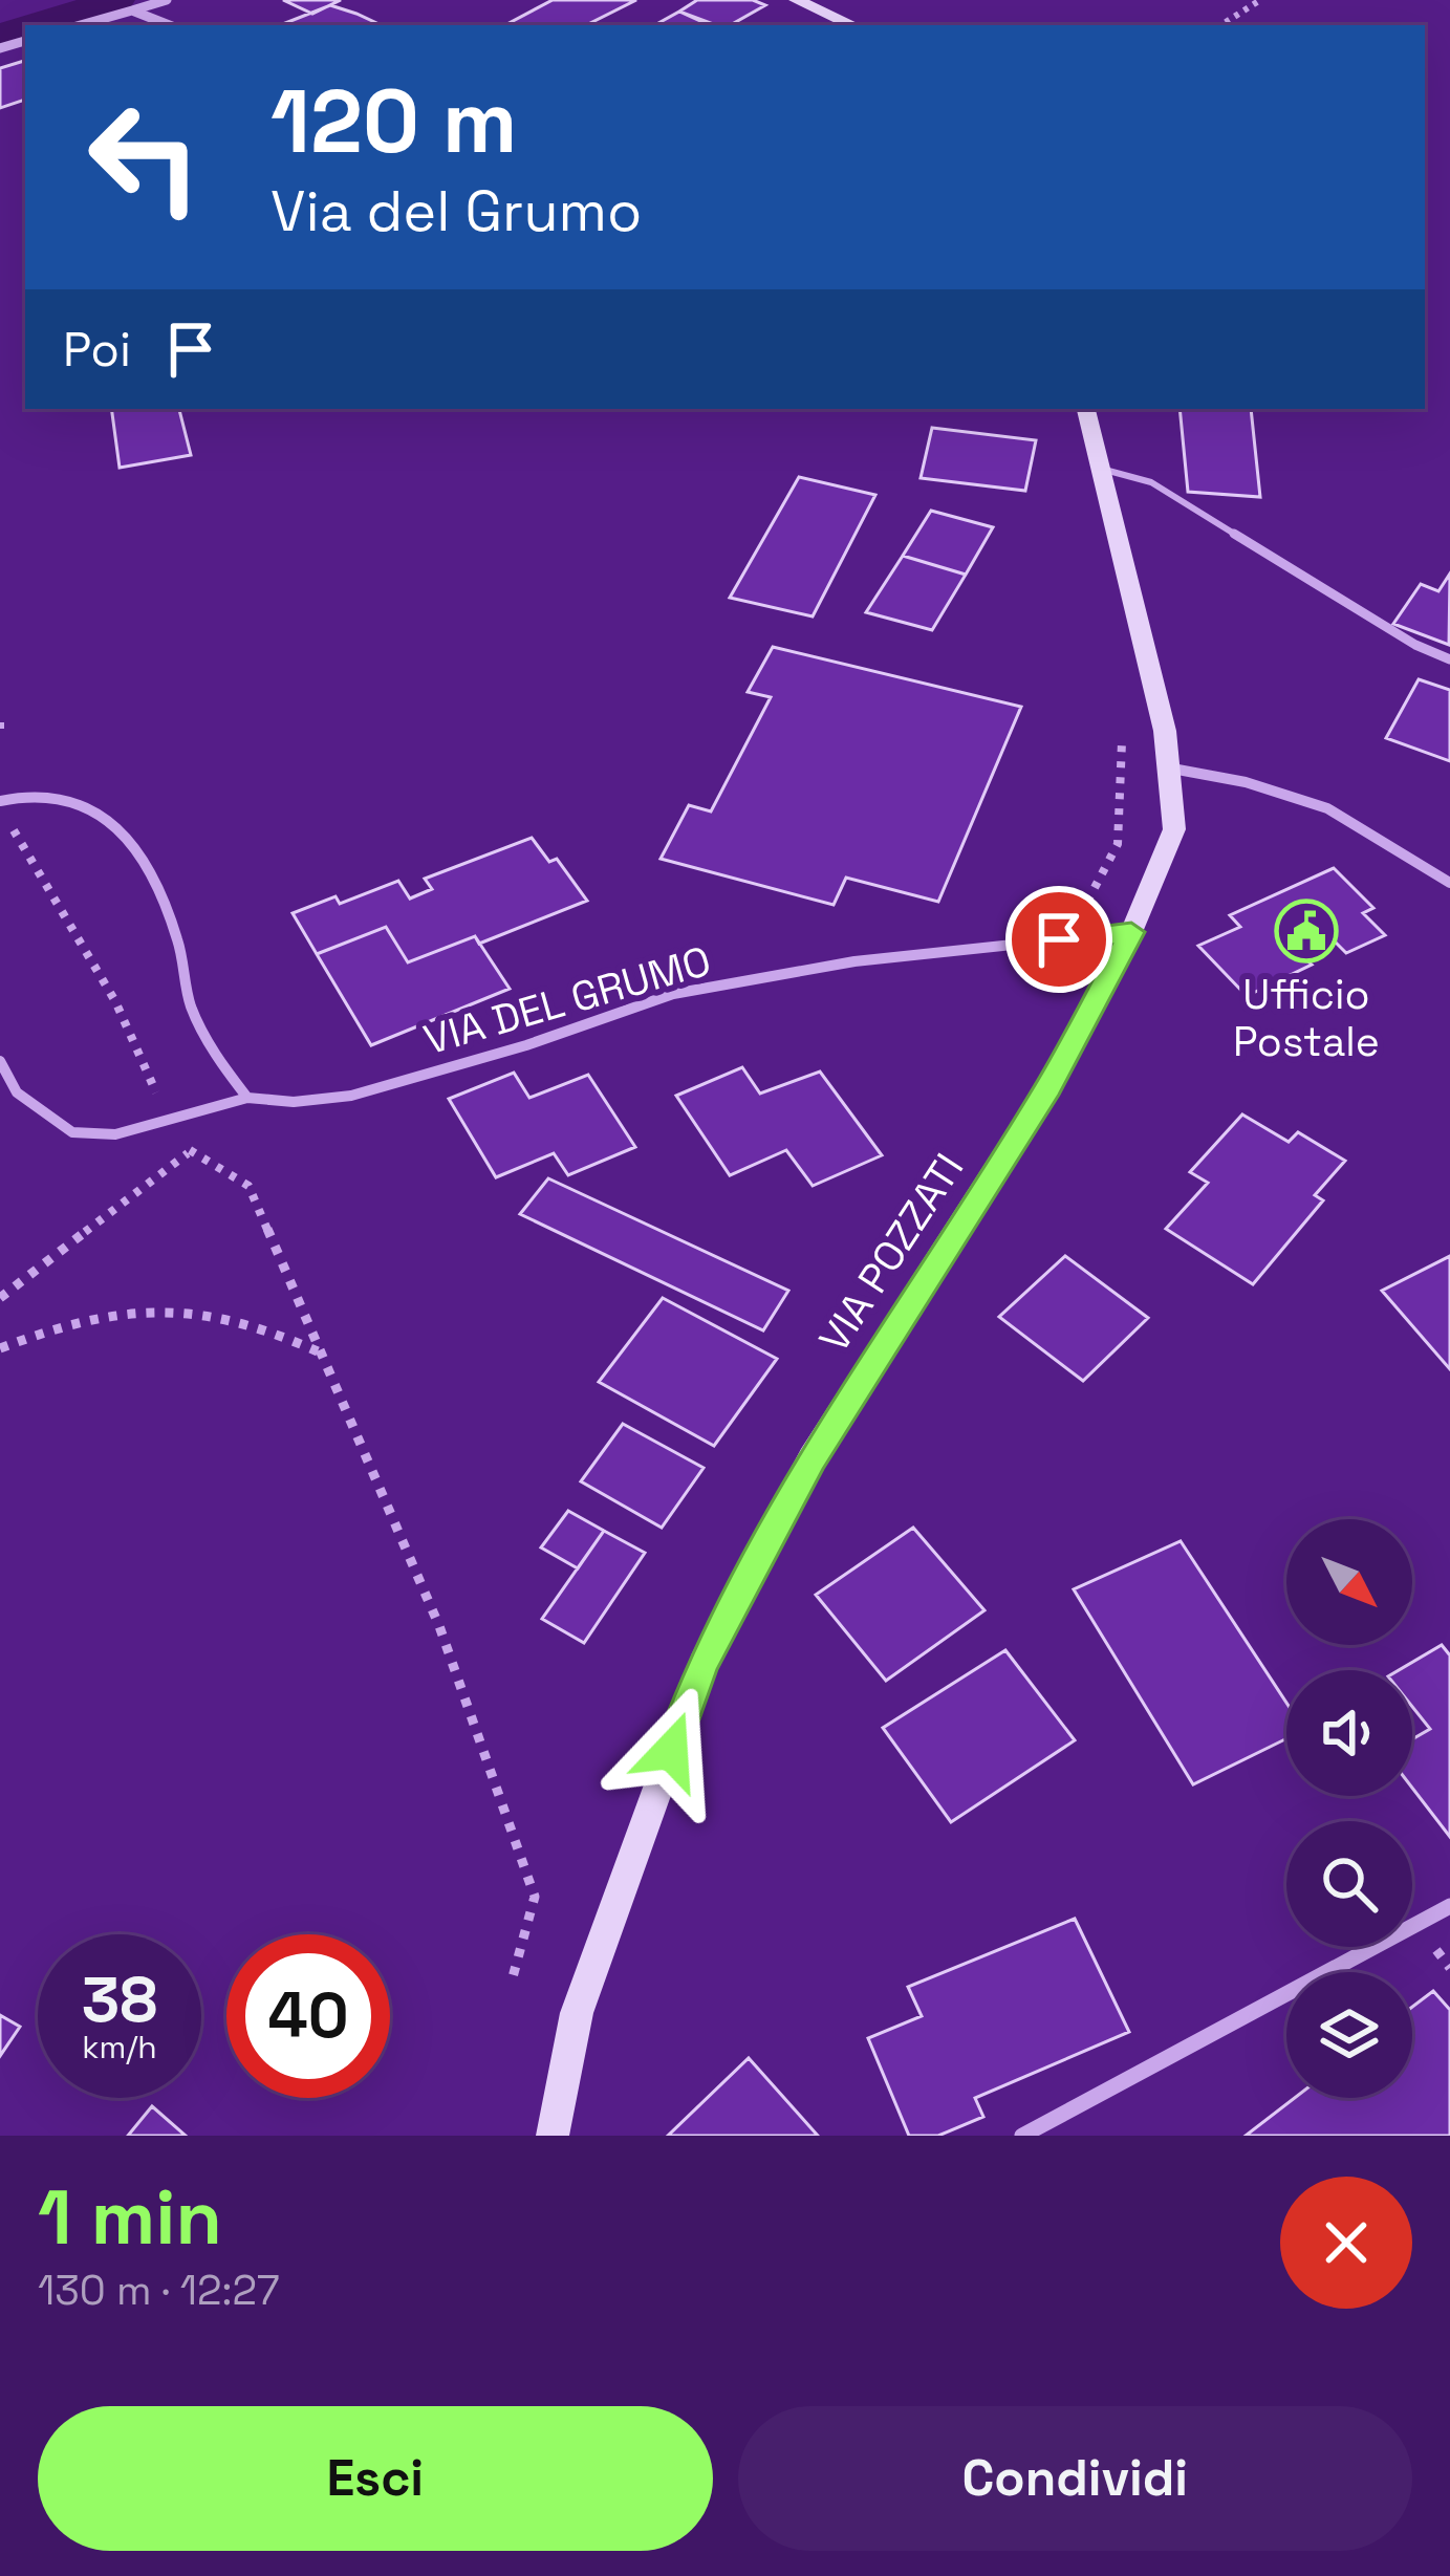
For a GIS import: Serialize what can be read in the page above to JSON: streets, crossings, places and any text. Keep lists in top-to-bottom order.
{
  "streets": {
    "street": ["VIA DEL GRUMO", "VIA POZZATI"]
  },
  "crossings": [
    ["VIA DEL GRUMO", "VIA POZZATI"]
  ],
  "places": {
    "public building": ["Ufficio Postale"]
  },
  "north": "bottom right",
  "page": {
    "turn": ["120 m", "Via del Grumo"],
    "then": "Poi",
    "speed": "38 km/h",
    "limit": "40",
    "heading": ["1 min", "130 m · 12:27"],
    "buttons": ["Esci", "Condividi"]
  }
}
